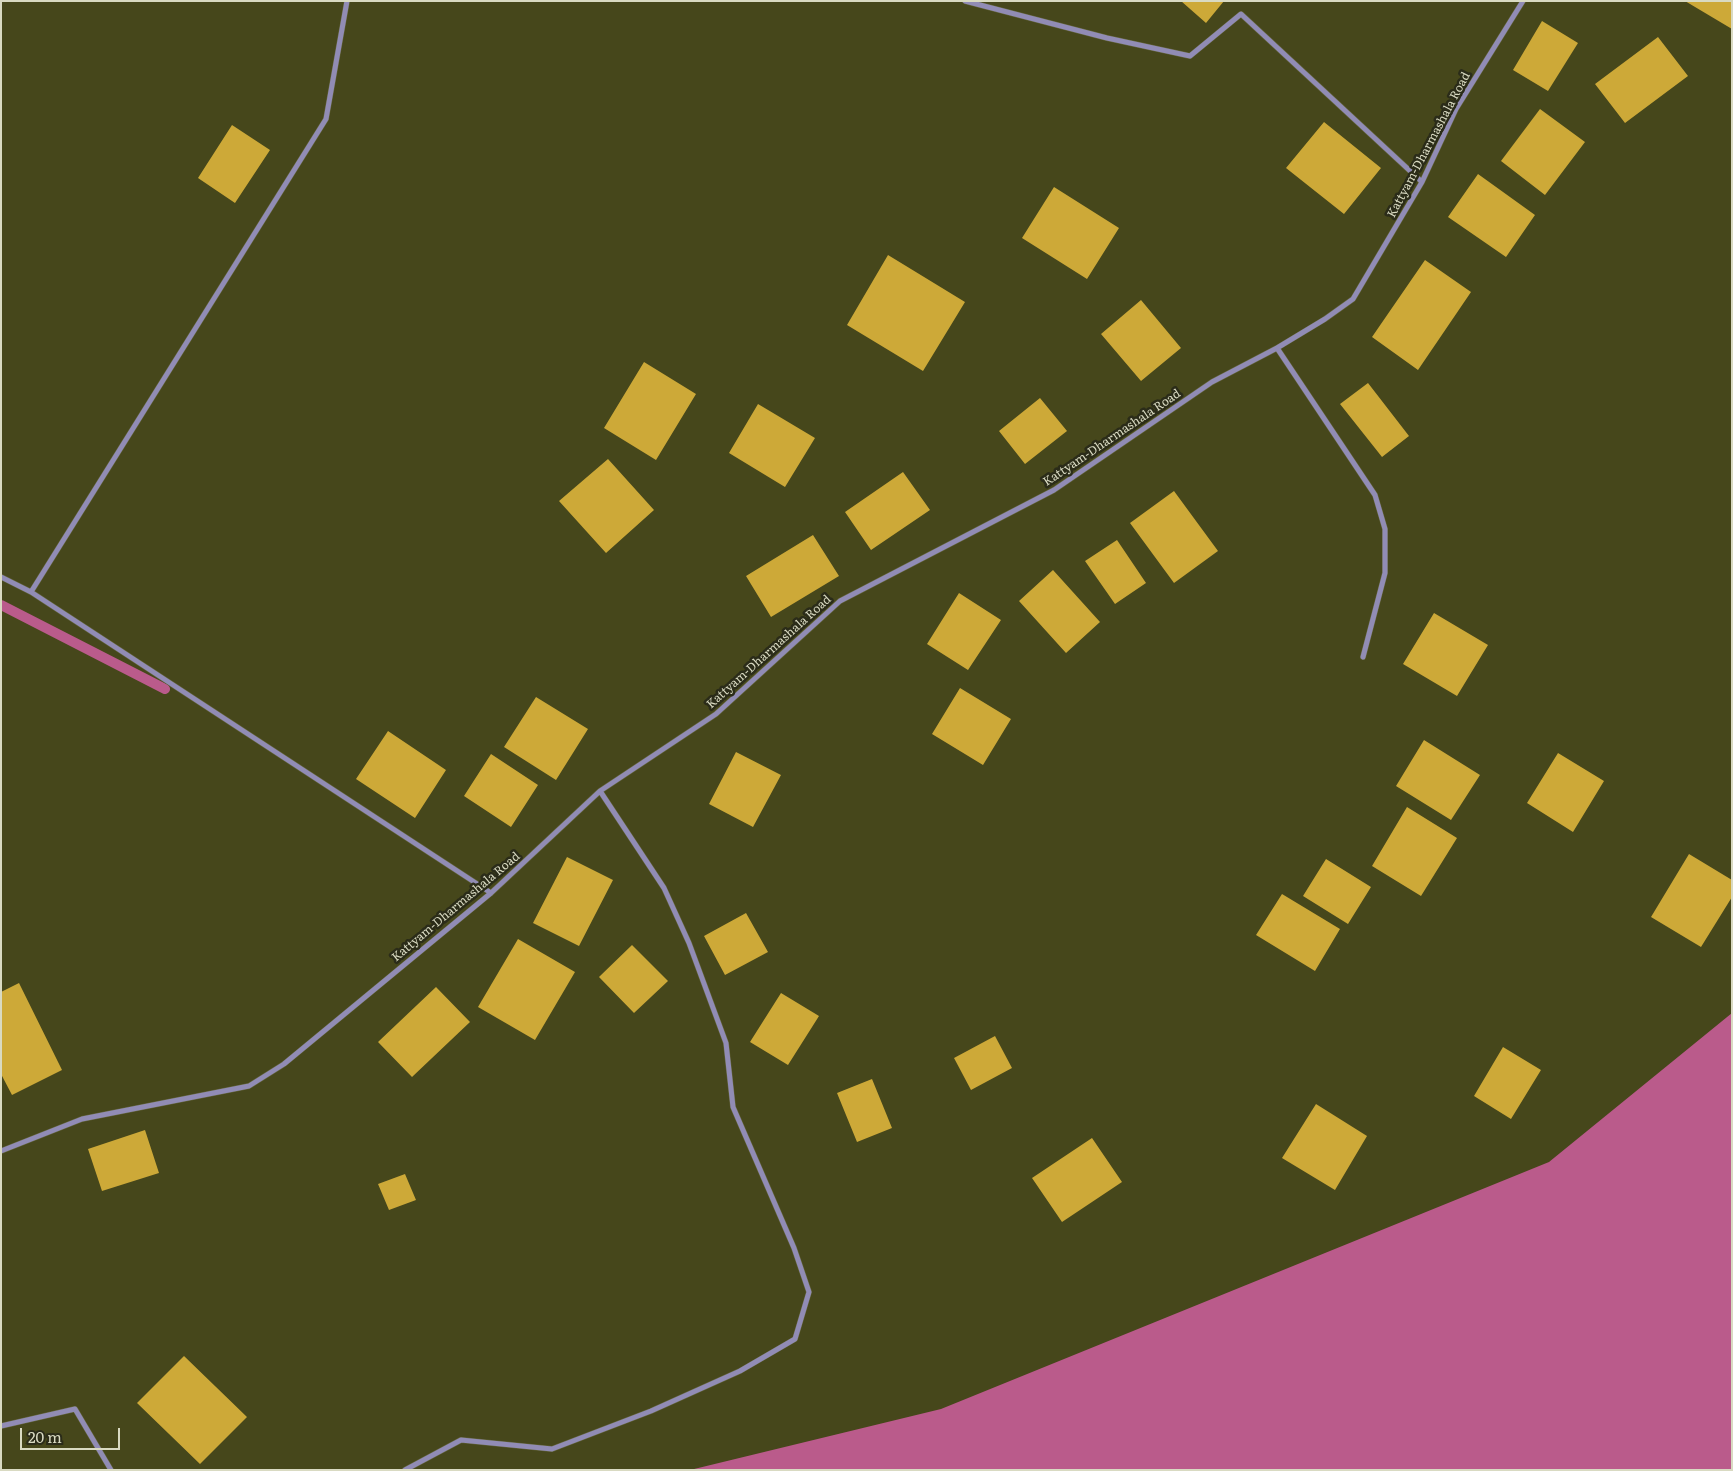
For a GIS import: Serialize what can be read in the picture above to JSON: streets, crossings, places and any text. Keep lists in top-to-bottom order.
{
  "streets": {
    "street": ["Kattyam-Dharmashala Road"]
  },
  "scale_bar": "20 m"
}
